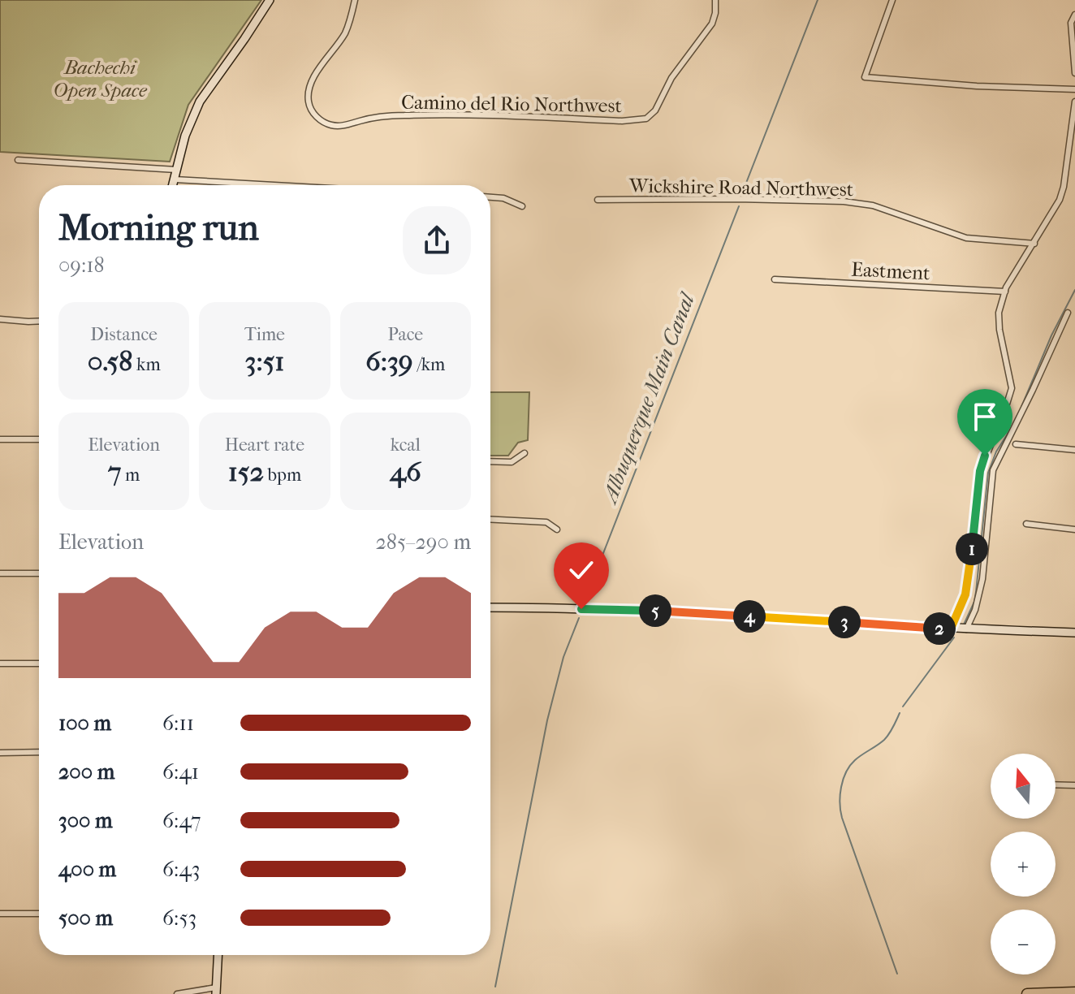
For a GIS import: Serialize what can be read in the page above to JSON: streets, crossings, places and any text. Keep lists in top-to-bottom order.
{
  "streets": {
    "street": ["Camino del Rio Northwest", "Wickshire Road Northwest", "Eastment"]
  },
  "water": ["Albuquerque Main Canal"],
  "parks": ["Bachechi Open Space"],
  "north": "top",
  "page": {
    "heading": ["Morning run", "09:18"],
    "stats": [
      ["Distance", "0.58 km"],
      ["Time", "3:51"],
      ["Pace", "6:39 /km"],
      ["Elevation", "7 m"],
      ["Heart rate", "152 bpm"],
      ["kcal", "46"]
    ],
    "chart": ["Elevation", "285–290 m"],
    "pins": [
      "1",
      "5",
      "4",
      "3",
      "2"
    ],
    "list": [
      {
        "name": "100 m",
        "note": "6:11"
      },
      {
        "name": "200 m",
        "note": "6:41"
      },
      {
        "name": "300 m",
        "note": "6:47"
      },
      {
        "name": "400 m",
        "note": "6:43"
      },
      {
        "name": "500 m",
        "note": "6:53"
      }
    ],
    "map_buttons": ["+", "−"]
  }
}
